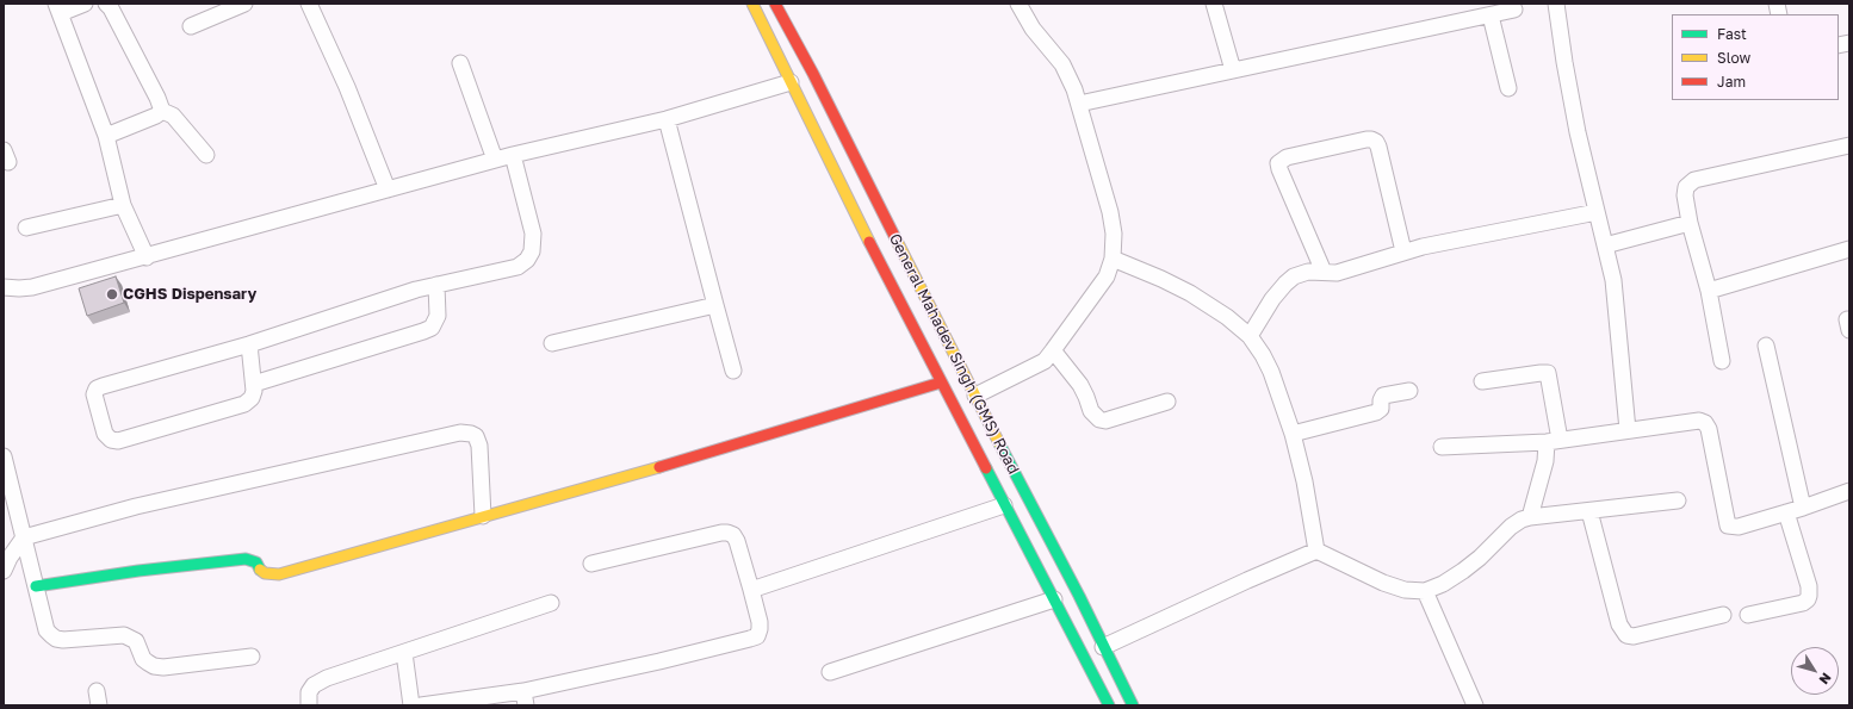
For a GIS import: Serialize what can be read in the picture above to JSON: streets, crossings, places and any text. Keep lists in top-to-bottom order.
{
  "streets": {
    "street": ["General Mahadev Singh (GMS) Road"]
  },
  "places": ["CGHS Dispensary"],
  "legend": ["Fast", "Slow", "Jam"],
  "north": "bottom right"
}
